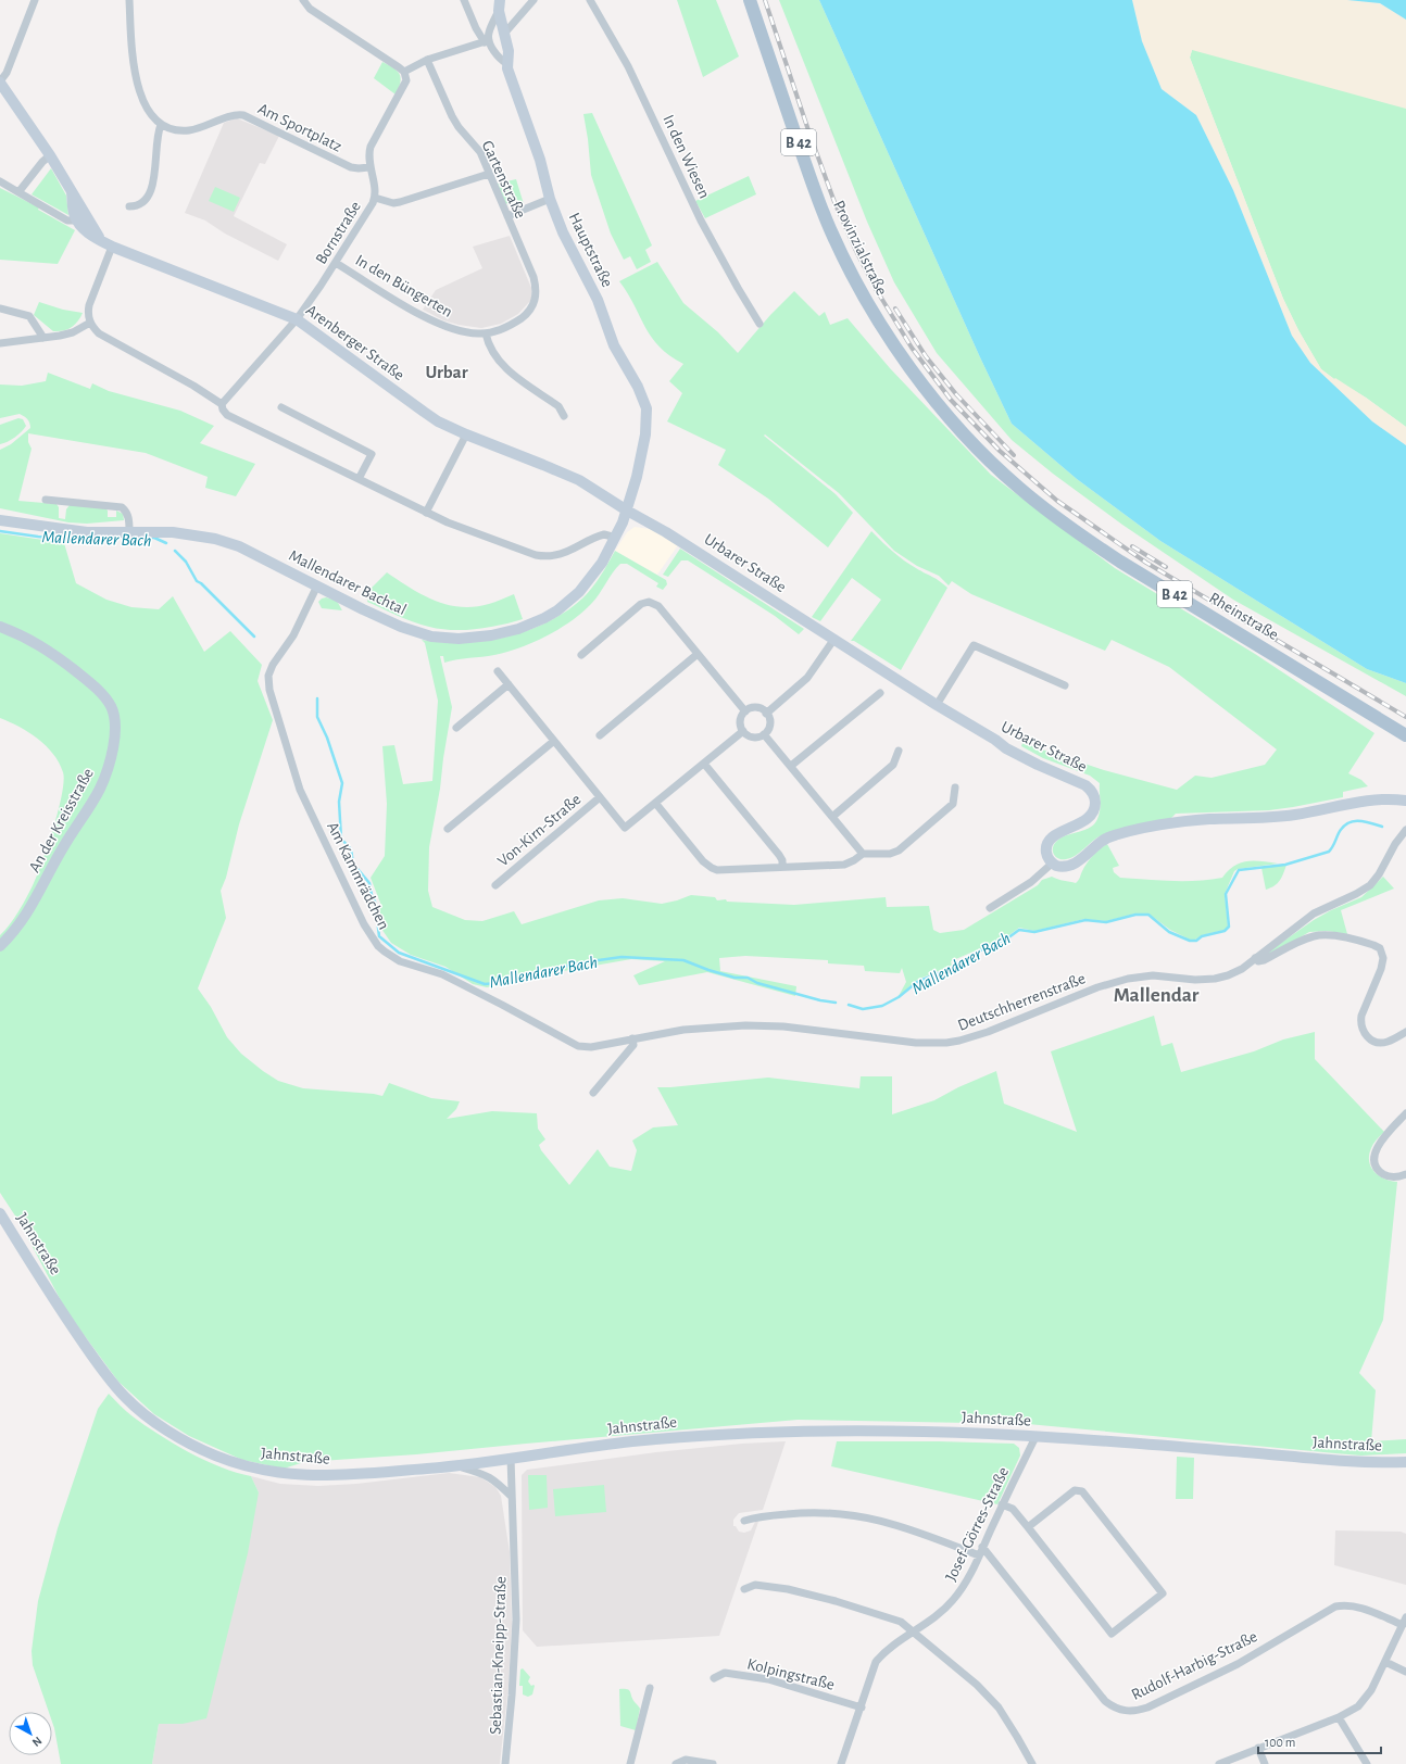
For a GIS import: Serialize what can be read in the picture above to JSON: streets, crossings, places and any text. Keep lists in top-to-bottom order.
{
  "streets": {
    "main road": ["B 42", "Provinzialstraße", "Rheinstraße"],
    "street": [
      "Am Sportplatz",
      "In den Wiesen",
      "Gartenstraße",
      "Bornstraße",
      "Hauptstraße",
      "In den Büngerten",
      "Arenberger Straße",
      "Urbarer Straße",
      "Mallendarer Bachtal",
      "An der Kreisstraße",
      "Von-Kirn-Straße",
      "Am Kammrädchen",
      "Deutschherrenstraße",
      "Jahnstraße",
      "Josef-Görres-Straße",
      "Sebastian-Kneipp-Straße",
      "Rudolf-Harbig-Straße",
      "Kolpingstraße"
    ]
  },
  "crossings": [
    ["Am Sportplatz", "Bornstraße"],
    ["Gartenstraße", "In den Büngerten"],
    ["Bornstraße", "In den Büngerten"],
    ["Bornstraße", "Arenberger Straße"],
    ["Provinzialstraße", "Rheinstraße"],
    ["Hauptstraße", "Arenberger Straße"],
    ["Hauptstraße", "Urbarer Straße"],
    ["Hauptstraße", "Mallendarer Bachtal"],
    ["Arenberger Straße", "Urbarer Straße"],
    ["Arenberger Straße", "Mallendarer Bachtal"],
    ["Urbarer Straße", "Mallendarer Bachtal"],
    ["Mallendarer Bachtal", "Am Kammrädchen"],
    ["Am Kammrädchen", "Deutschherrenstraße"],
    ["Jahnstraße", "Josef-Görres-Straße"],
    ["Jahnstraße", "Sebastian-Kneipp-Straße"],
    ["Josef-Görres-Straße", "Rudolf-Harbig-Straße"],
    ["Josef-Görres-Straße", "Kolpingstraße"]
  ],
  "districts": ["Urbar", "Mallendar"],
  "water": ["Mallendarer Bach"],
  "scale_bar": "100 m",
  "north": "bottom right"
}
